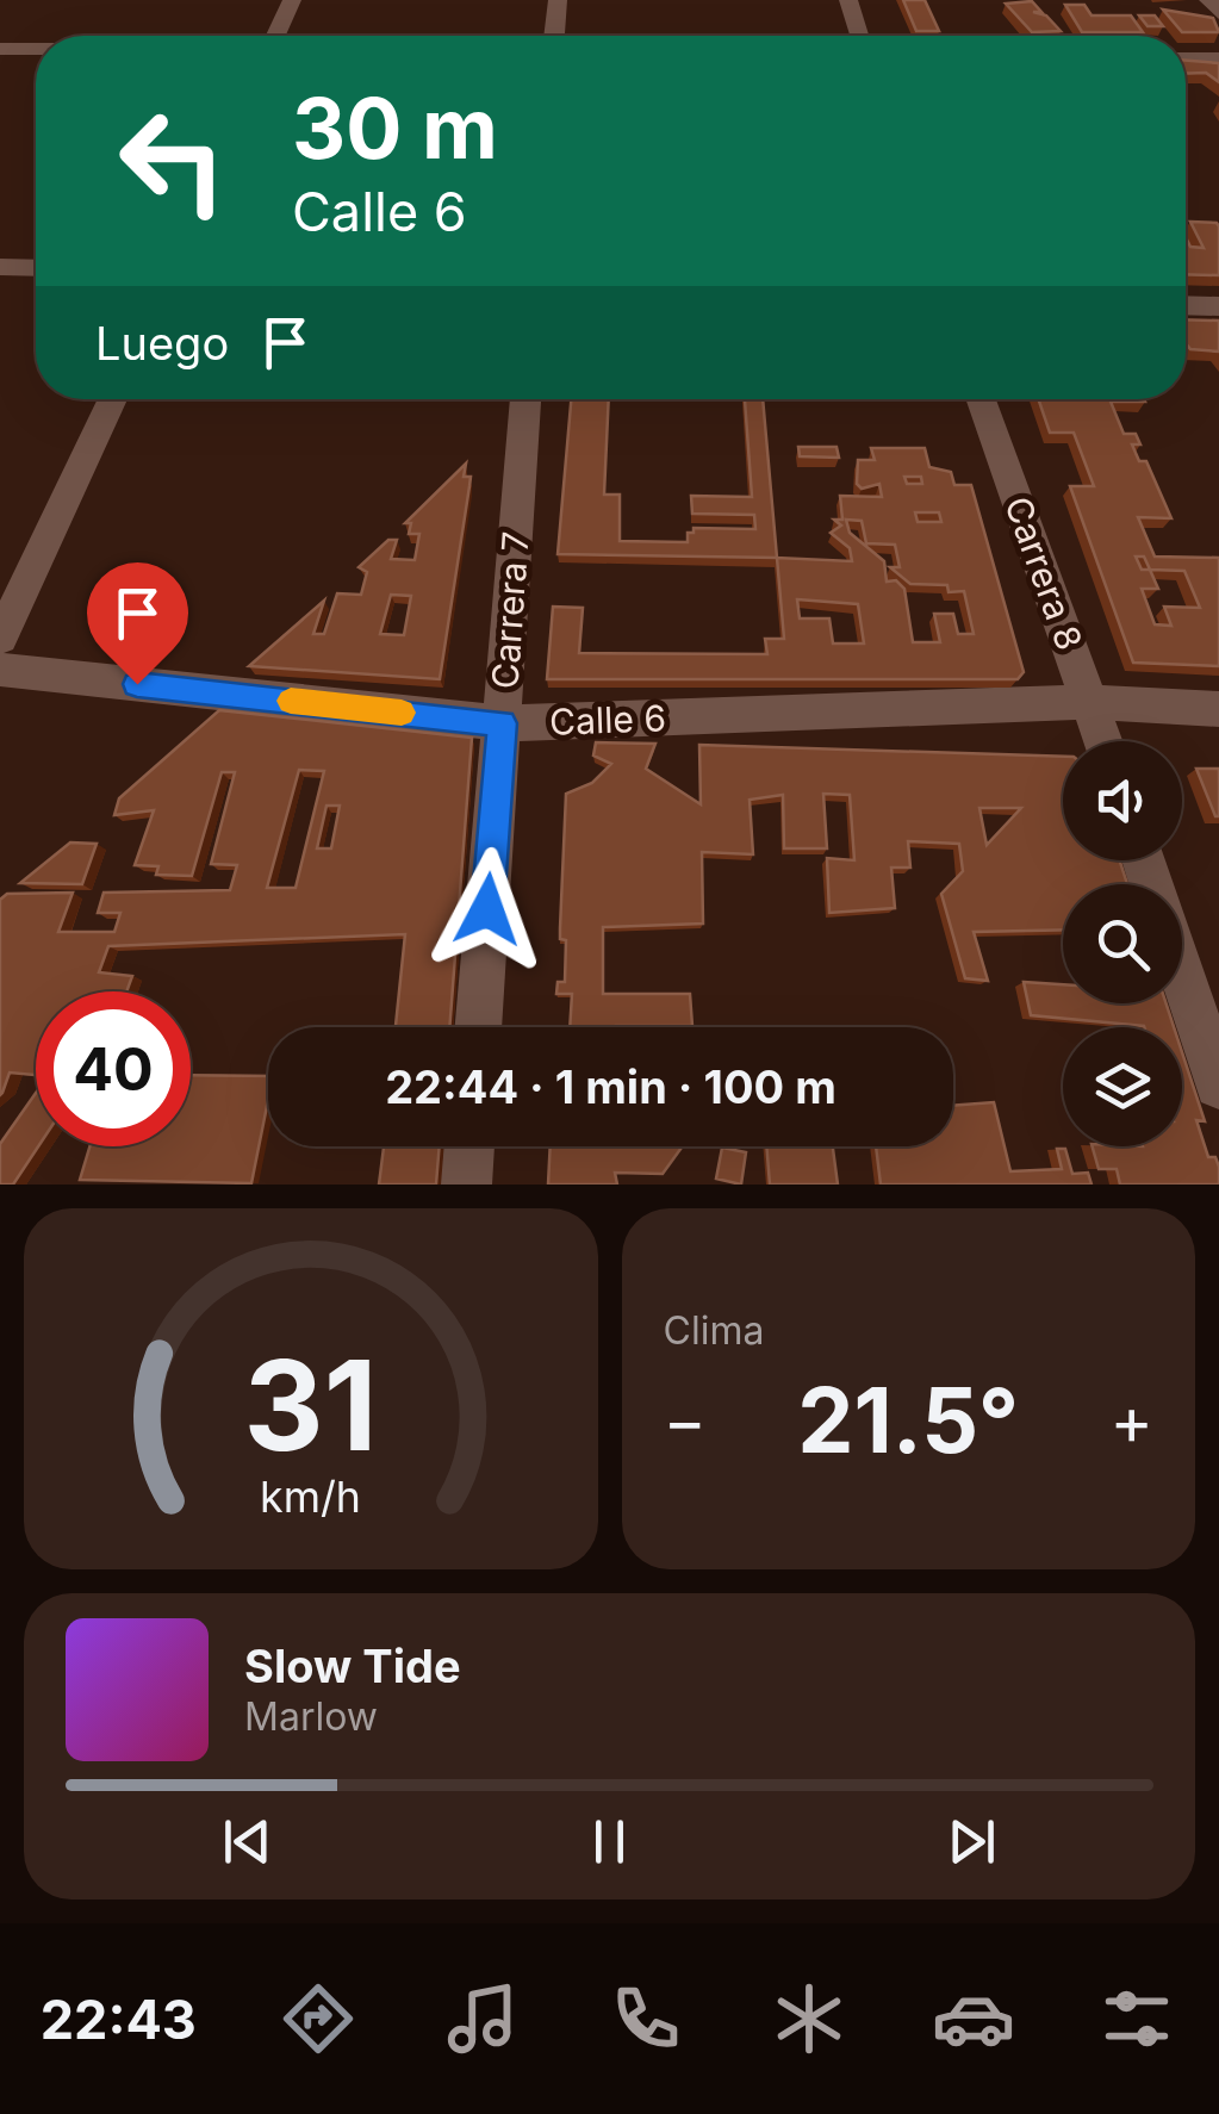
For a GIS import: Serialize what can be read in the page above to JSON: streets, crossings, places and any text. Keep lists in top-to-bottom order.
{
  "streets": {
    "street": ["Carrera 8", "Carrera 7", "Calle 6"]
  },
  "crossings": [
    ["Carrera 8", "Calle 6"],
    ["Carrera 7", "Calle 6"]
  ],
  "page": {
    "turn": ["30 m", "Calle 6"],
    "then": "Luego",
    "limit": "40",
    "trip": "22:44 · 1 min · 100 m",
    "tile": "Clima",
    "heat": ["−", "21.5°", "+"],
    "song": ["Slow Tide", "Marlow"],
    "tabs": "22:43",
    "gauge": ["31", "km/h"]
  }
}
